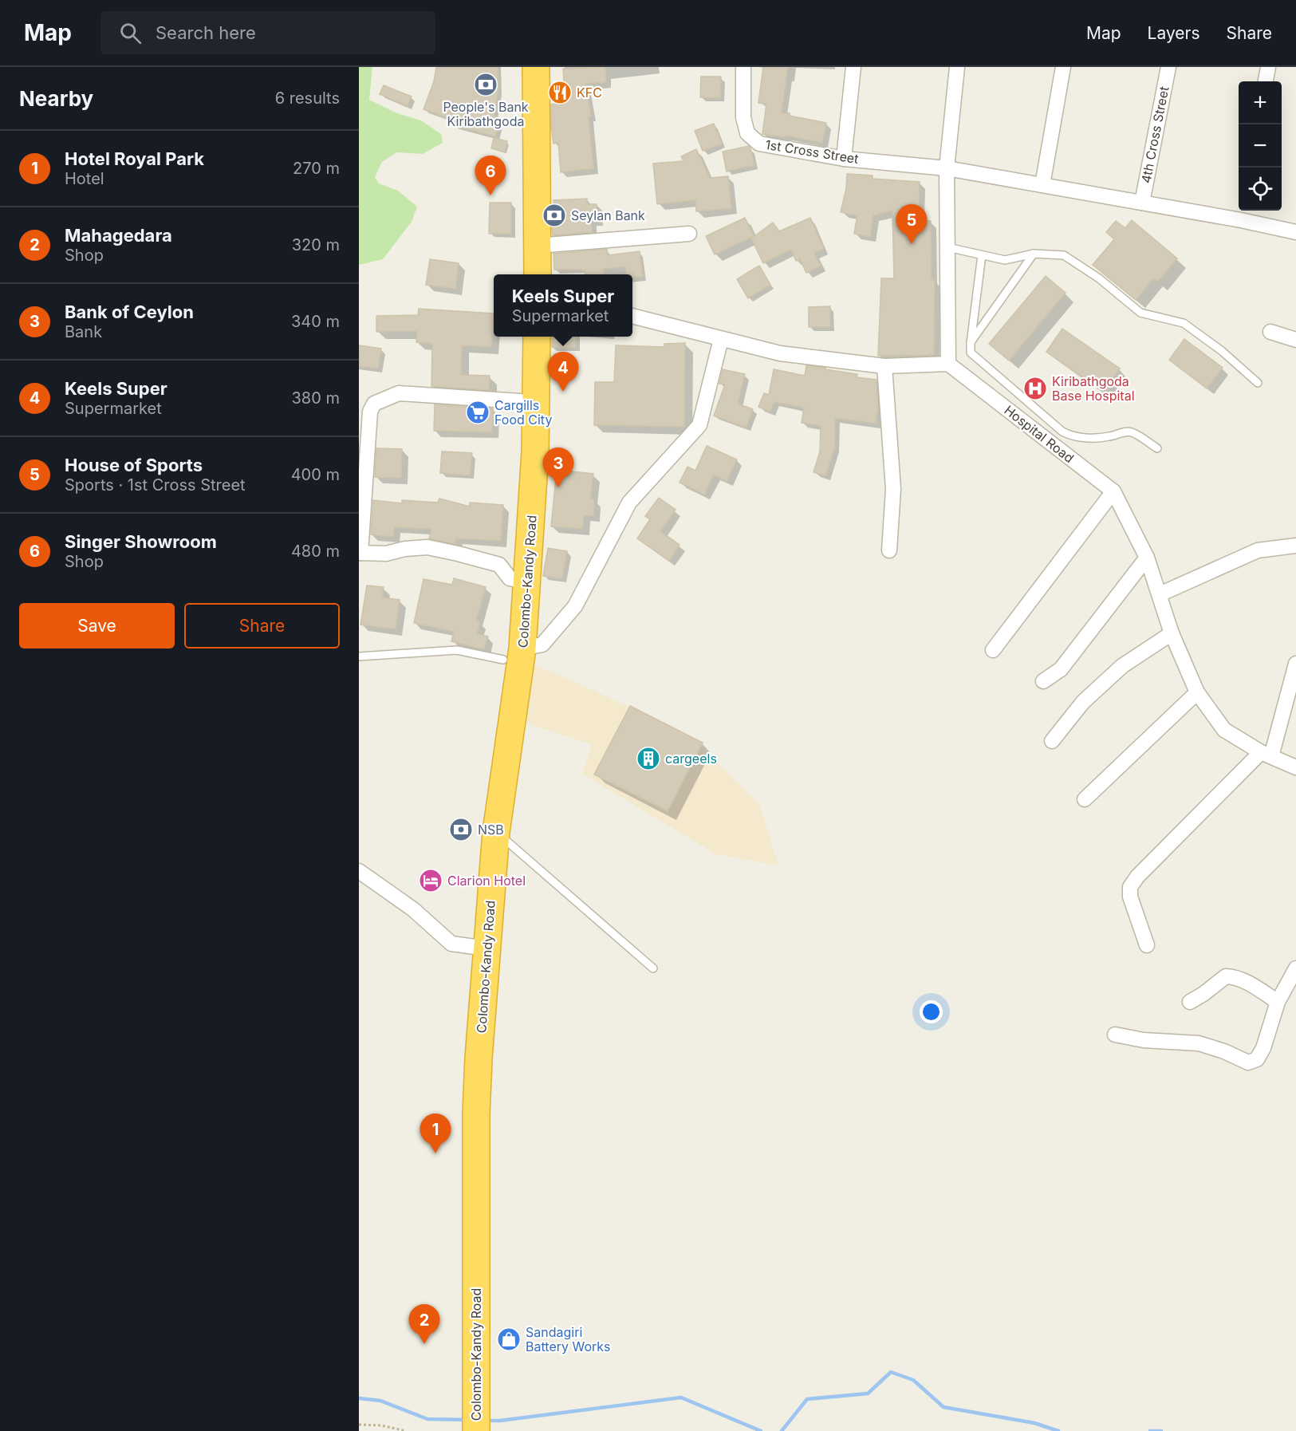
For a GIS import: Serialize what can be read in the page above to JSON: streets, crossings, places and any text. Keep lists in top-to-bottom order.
{
  "streets": {
    "highway": ["Colombo-Kandy Road"],
    "street": ["4th Cross Street", "1st Cross Street", "Hospital Road"]
  },
  "crossings": [
    ["4th Cross Street", "1st Cross Street"]
  ],
  "places": {
    "bank": ["People's Bank Kiribathgoda", "Seylan Bank", "NSB"],
    "restaurant": ["KFC"],
    "hospital": ["Kiribathgoda Base Hospital"],
    "supermarket": ["Cargills Food City"],
    "building": ["cargeels"],
    "hotel": ["Clarion Hotel"],
    "shop": ["Sandagiri Battery Works"]
  },
  "page": {
    "header": "Map",
    "search": "Search here",
    "nav": ["Map", "Layers", "Share"],
    "heading": ["Nearby", "6 results"],
    "map_buttons": ["+", "−"],
    "list": [
      {
        "mark": "1",
        "name": "Hotel Royal Park",
        "note": "Hotel",
        "value": "270 m"
      },
      {
        "mark": "2",
        "name": "Mahagedara",
        "note": "Shop",
        "value": "320 m"
      },
      {
        "mark": "3",
        "name": "Bank of Ceylon",
        "note": "Bank",
        "value": "340 m"
      },
      {
        "mark": "4",
        "name": "Keels Super",
        "note": "Supermarket",
        "value": "380 m"
      },
      {
        "mark": "5",
        "name": "House of Sports",
        "note": "Sports · 1st Cross Street",
        "value": "400 m"
      },
      {
        "mark": "6",
        "name": "Singer Showroom",
        "note": "Shop",
        "value": "480 m"
      }
    ],
    "pins": [
      "6",
      "5",
      "4",
      "3",
      "1",
      "2"
    ],
    "popup": ["Keels Super", "Supermarket"],
    "buttons": ["Save", "Share"]
  }
}
